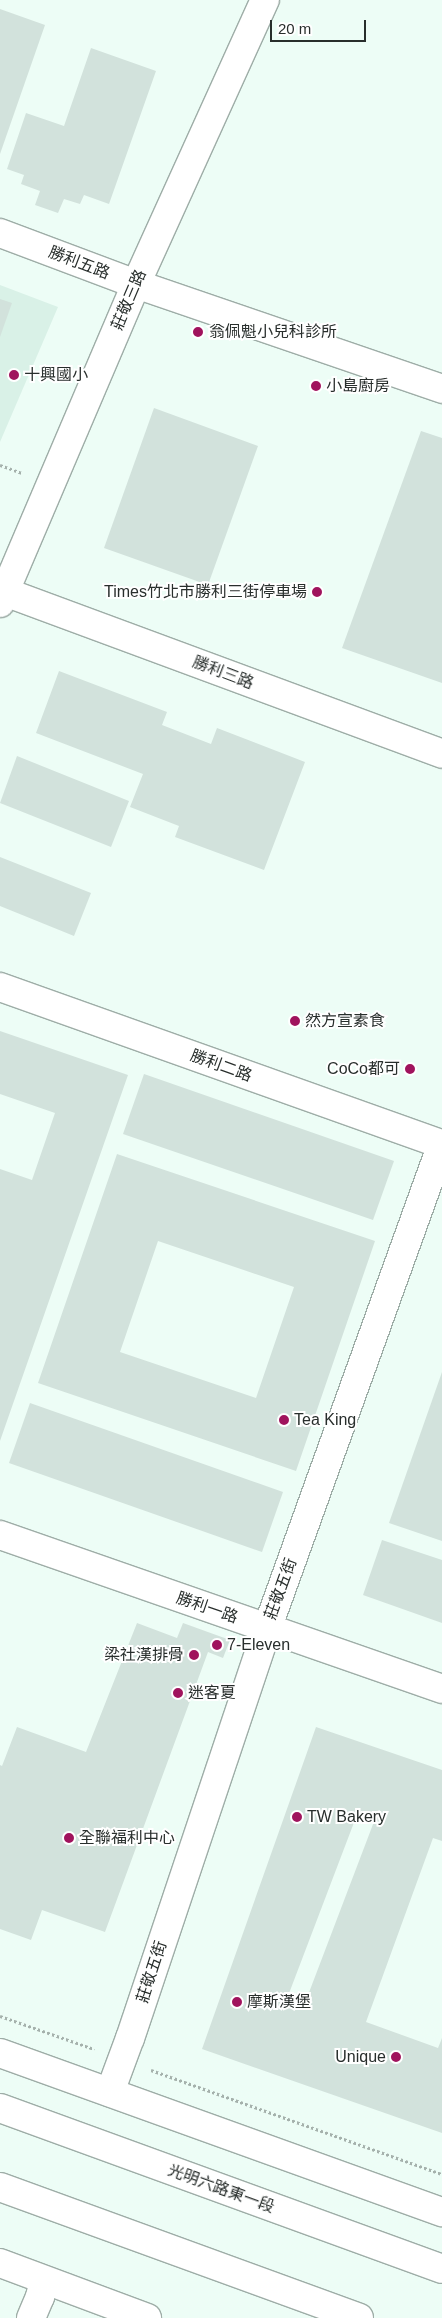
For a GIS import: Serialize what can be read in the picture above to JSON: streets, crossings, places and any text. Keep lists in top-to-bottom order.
{
  "streets": {
    "street": [
      "勝利五路",
      "莊敬三路",
      "勝利三路",
      "勝利二路",
      "莊敬五街",
      "勝利一路",
      "光明六路東一段"
    ]
  },
  "crossings": [
    ["勝利五路", "莊敬三路"],
    ["莊敬三路", "勝利三路"],
    ["勝利二路", "莊敬五街"],
    ["莊敬五街", "勝利一路"]
  ],
  "places": [
    "翁佩魁小兒科診所",
    "十興國小",
    "小島廚房",
    "Times竹北市勝利三街停車場",
    "然方宣素食",
    "CoCo都可",
    "Tea King",
    "7-Eleven",
    "梁社漢排骨",
    "迷客夏",
    "TW Bakery",
    "全聯福利中心",
    "摩斯漢堡",
    "Unique"
  ],
  "scale_bar": "20 m"
}
